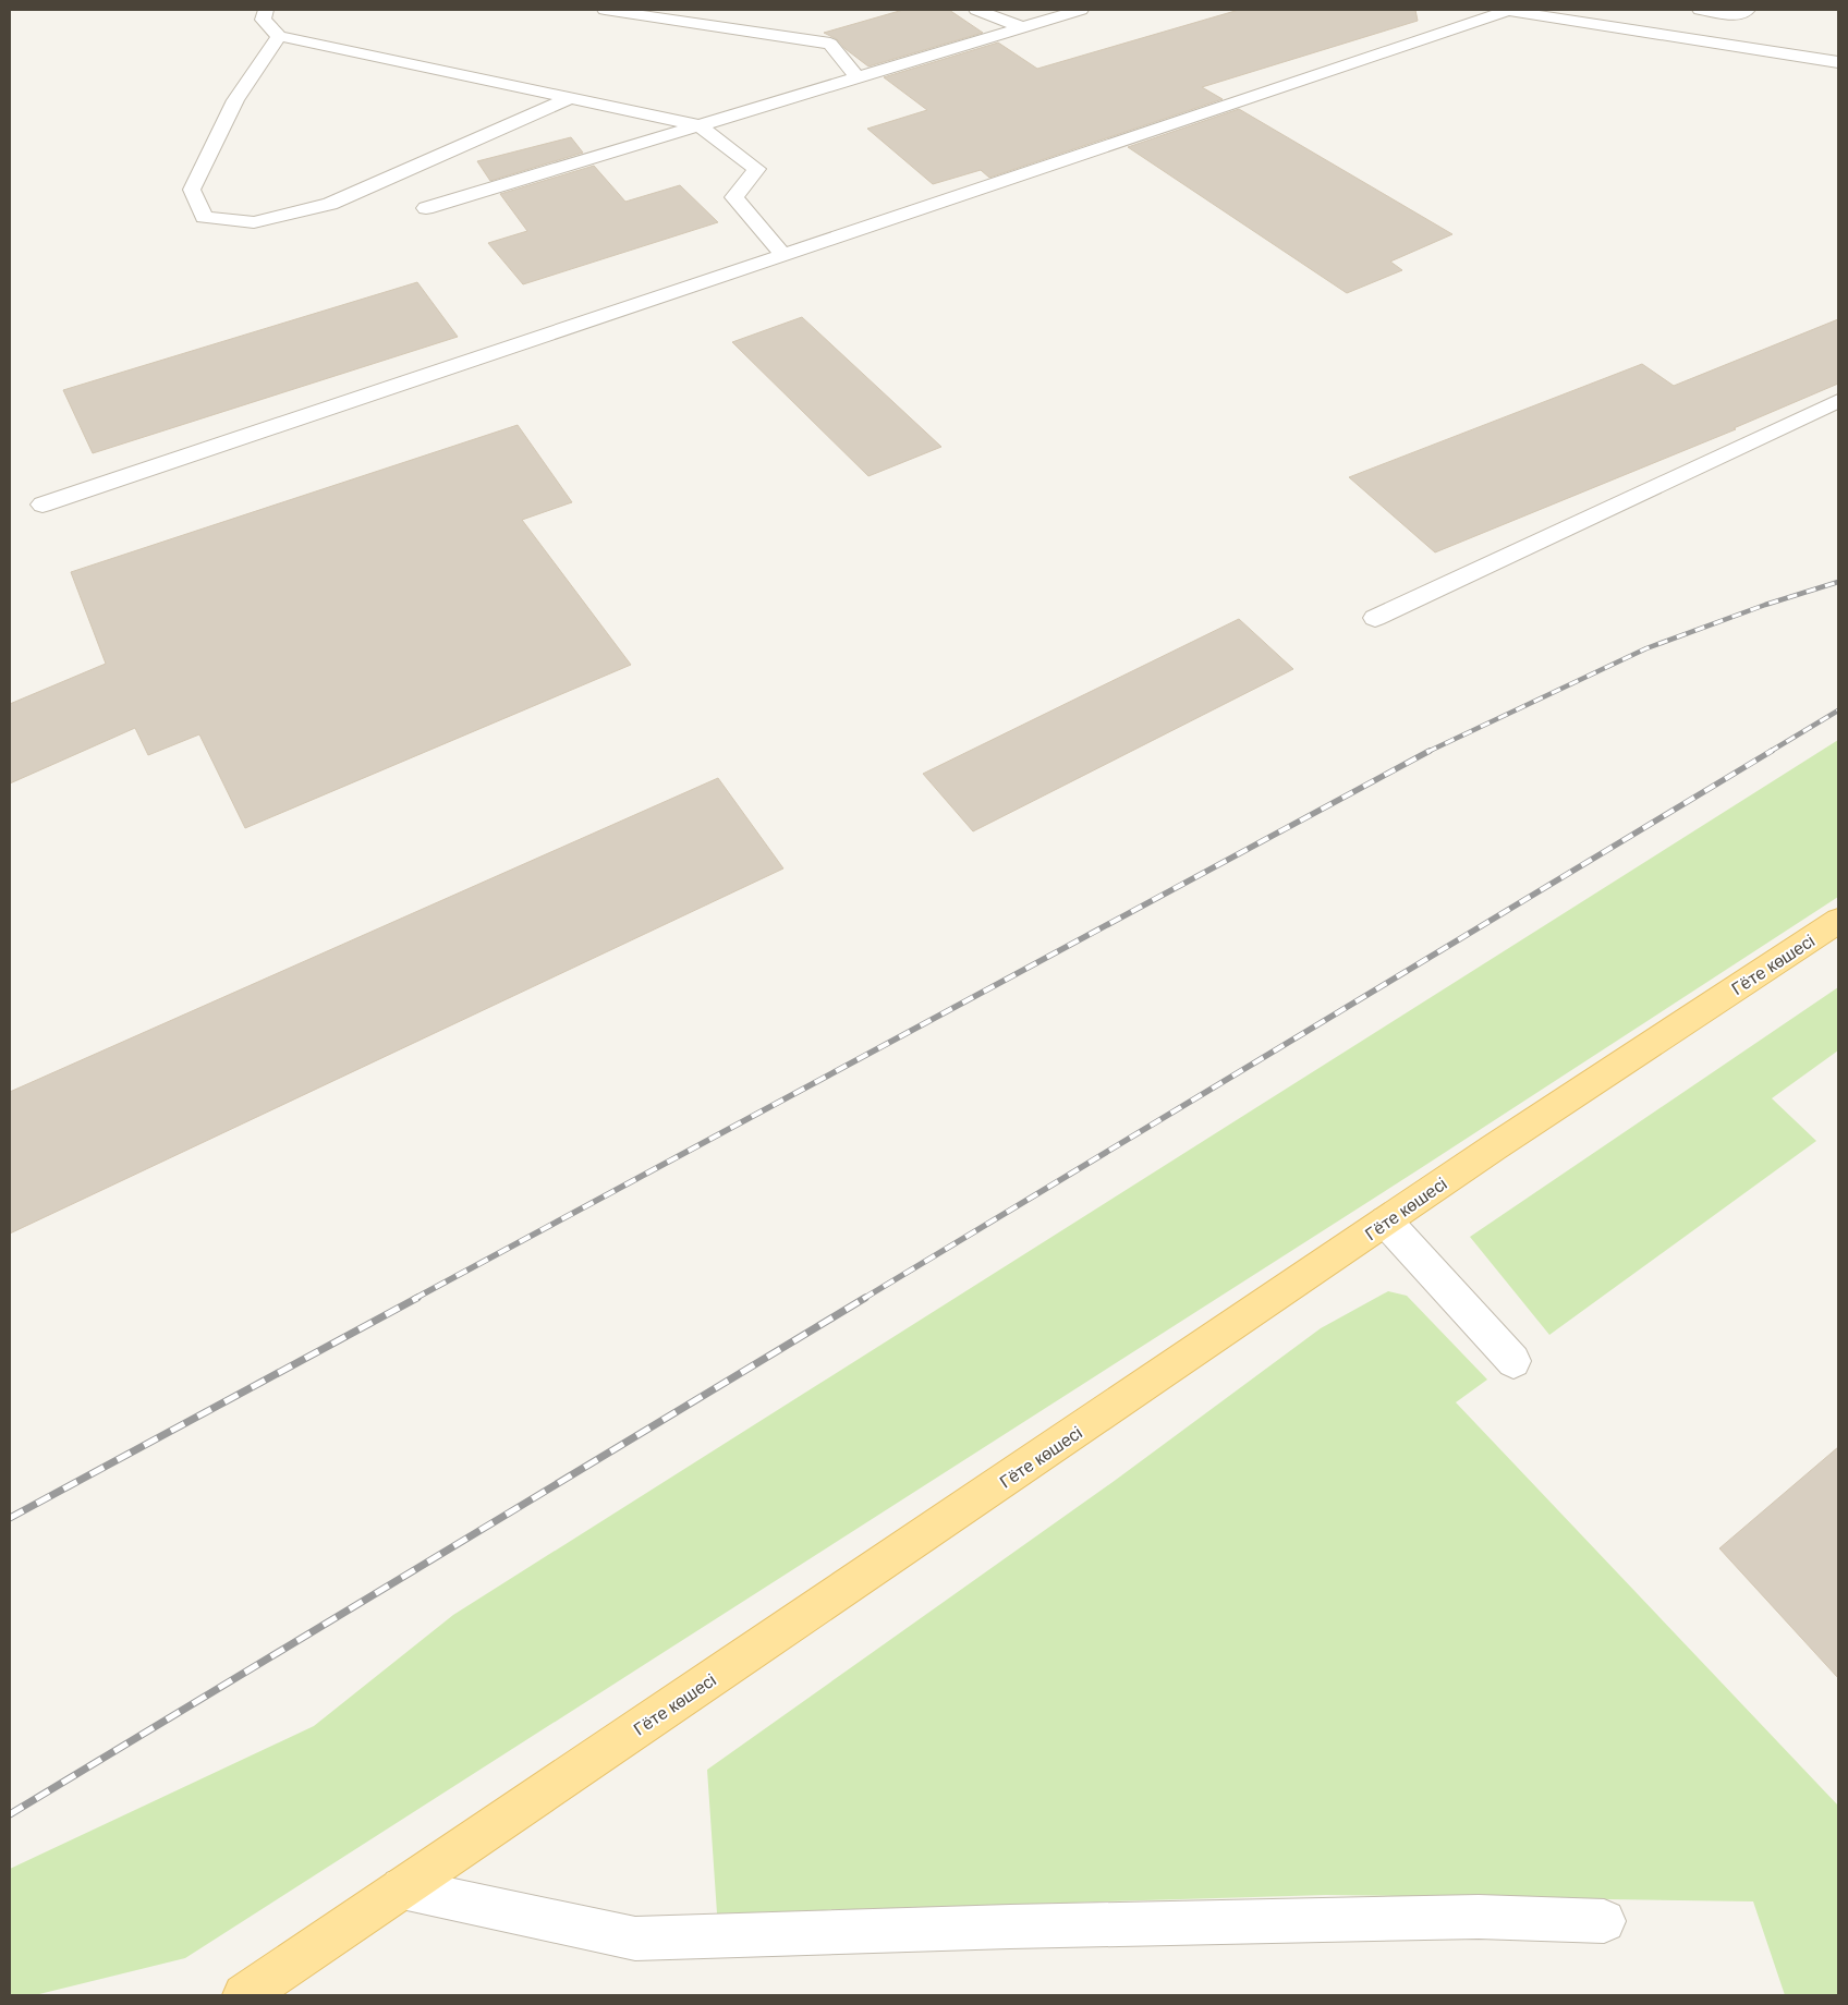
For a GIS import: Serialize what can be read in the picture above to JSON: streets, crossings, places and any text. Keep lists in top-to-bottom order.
{
  "streets": {
    "main road": ["Гёте көшесі"]
  }
}
